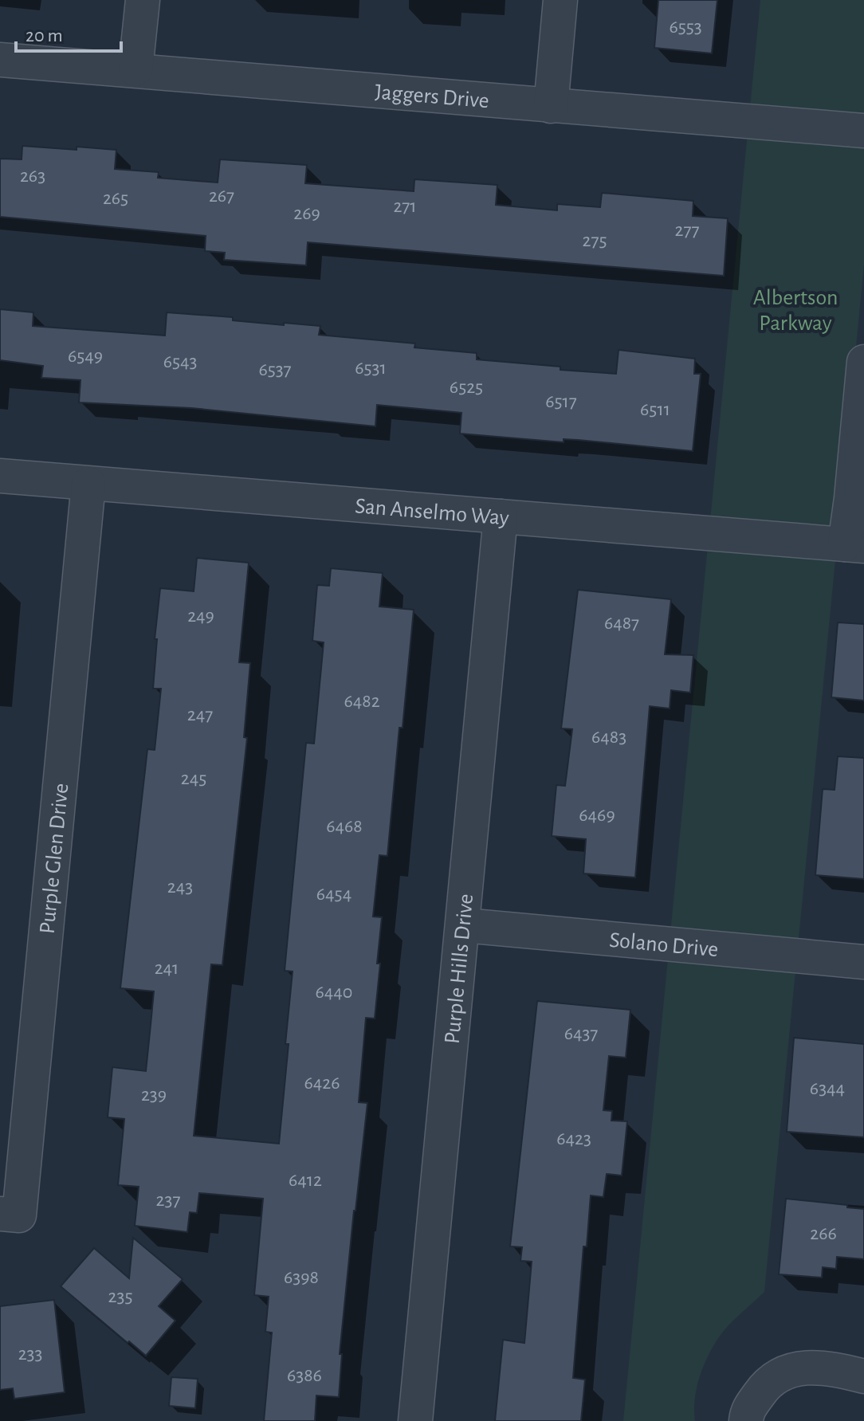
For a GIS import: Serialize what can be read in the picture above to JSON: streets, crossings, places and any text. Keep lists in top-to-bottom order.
{
  "streets": {
    "street": [
      "Jaggers Drive",
      "San Anselmo Way",
      "Purple Glen Drive",
      "Solano Drive",
      "Purple Hills Drive"
    ]
  },
  "crossings": [
    ["San Anselmo Way", "Purple Glen Drive"],
    ["San Anselmo Way", "Purple Hills Drive"],
    ["Solano Drive", "Purple Hills Drive"]
  ],
  "parks": ["Albertson Parkway"],
  "house_numbers": [
    "6553",
    "263",
    "267",
    "265",
    "271",
    "269",
    "277",
    "275",
    "6549",
    "6543",
    "6531",
    "6537",
    "6525",
    "6517",
    "6511",
    "249",
    "6487",
    "6482",
    "247",
    "6483",
    "245",
    "6469",
    "6468",
    "243",
    "6454",
    "241",
    "6440",
    "6437",
    "6426",
    "6344",
    "239",
    "6423",
    "6412",
    "237",
    "266",
    "6398",
    "235",
    "233",
    "6386"
  ],
  "scale_bar": "20 m"
}
